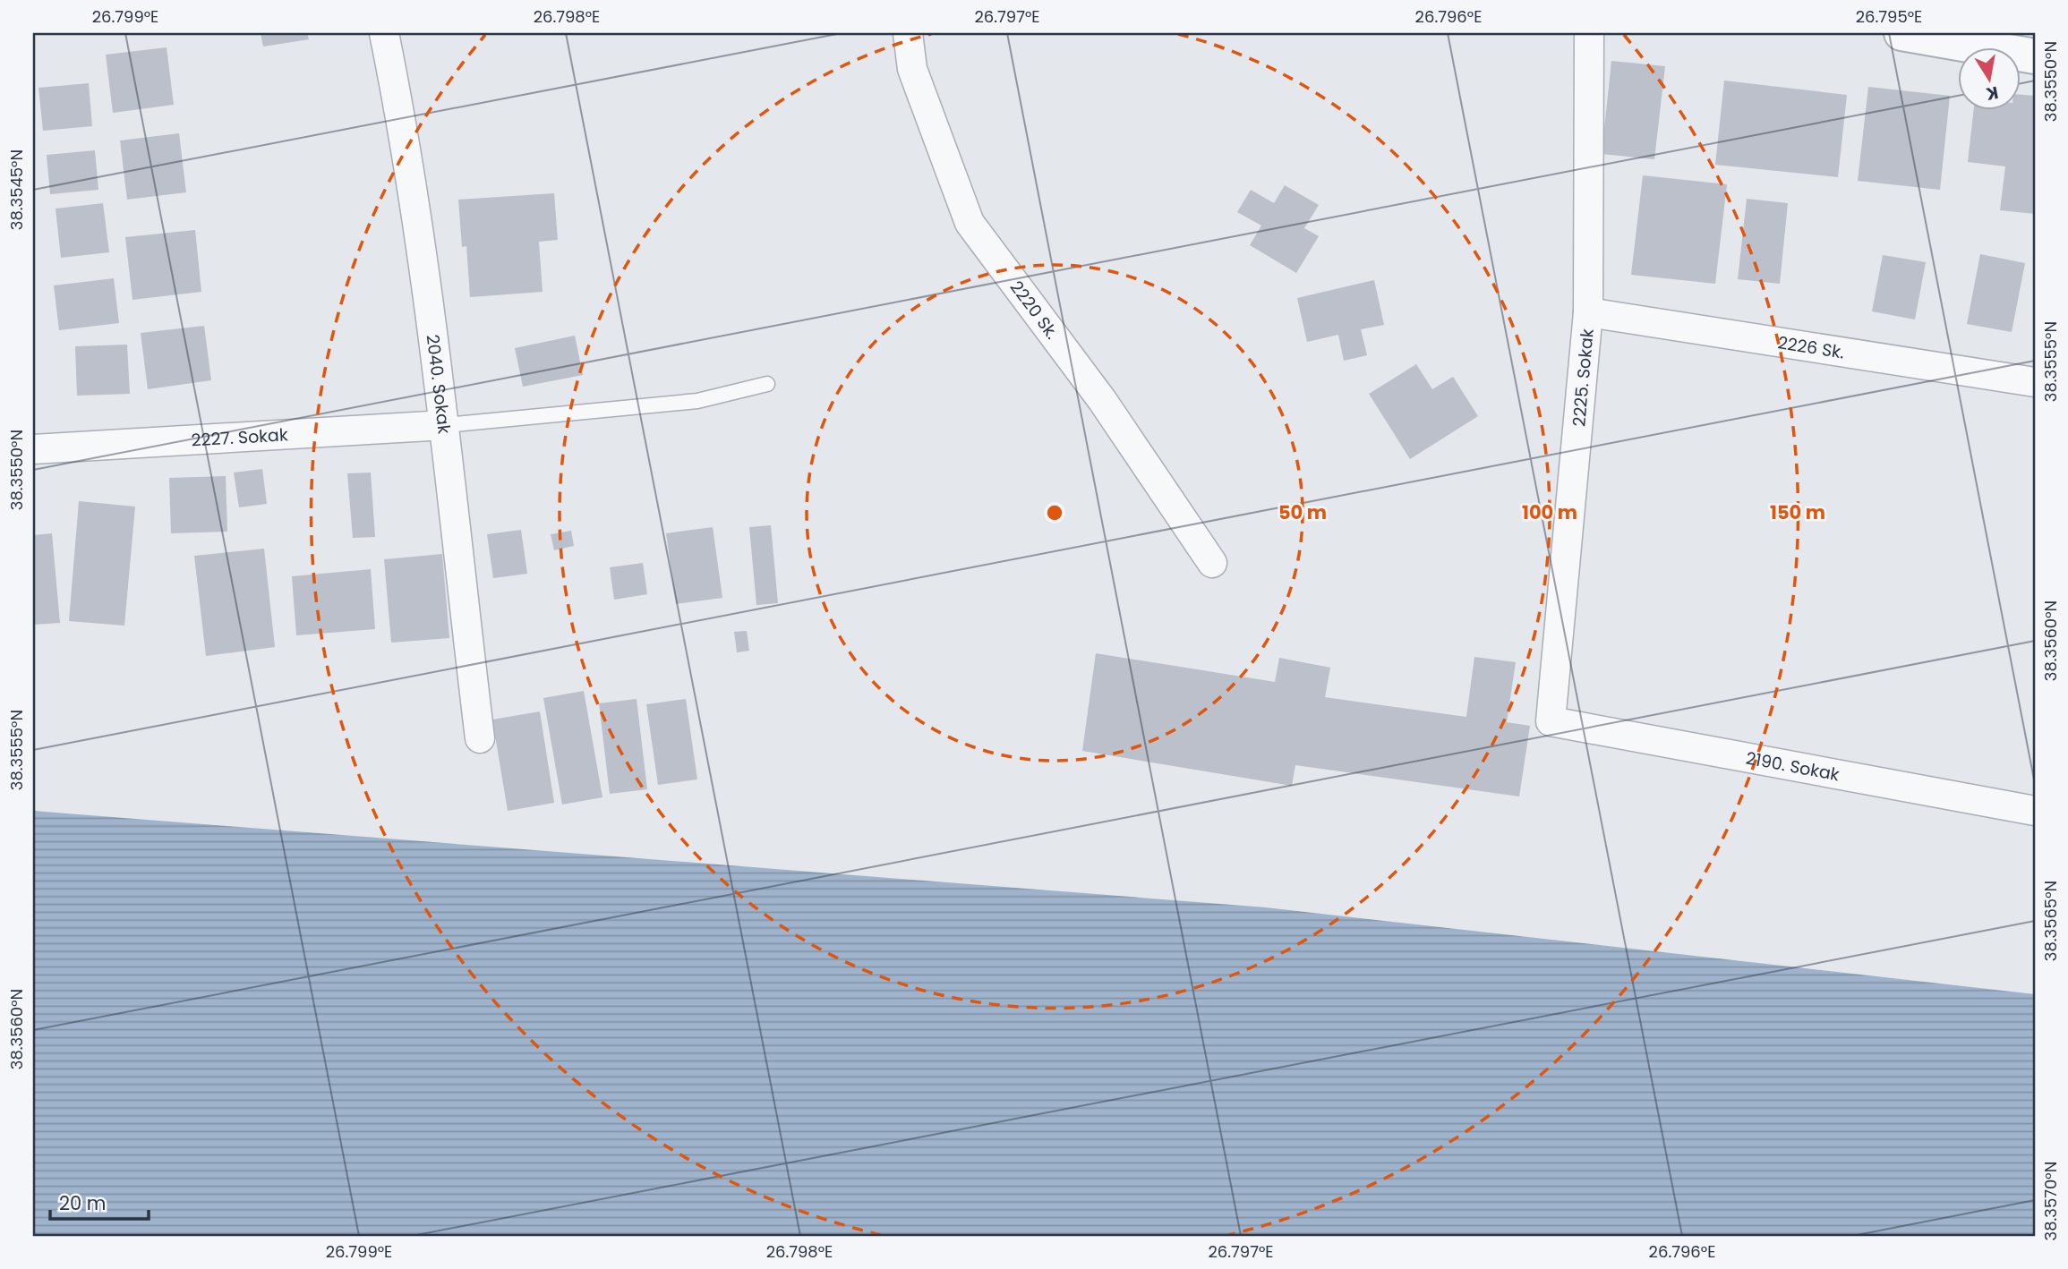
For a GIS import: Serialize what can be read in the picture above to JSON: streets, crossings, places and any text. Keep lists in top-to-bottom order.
{
  "streets": {
    "street": [
      "2220 Sk.",
      "2226 Sk.",
      "2225. Sokak",
      "2040. Sokak",
      "2227. Sokak",
      "2190. Sokak"
    ]
  },
  "crossings": [
    ["2226 Sk.", "2225. Sokak"],
    ["2225. Sokak", "2190. Sokak"],
    ["2040. Sokak", "2227. Sokak"]
  ],
  "scale_bar": "20 m",
  "north": "bottom",
  "coordinates": [
    "26.799°E",
    "26.798°E",
    "26.797°E",
    "26.796°E",
    "26.795°E",
    "38.3550°N",
    "38.3545°N",
    "38.3555°N",
    "38.3560°N",
    "38.3565°N",
    "38.3570°N"
  ],
  "rings": ["50 m", "100 m", "150 m"]
}
